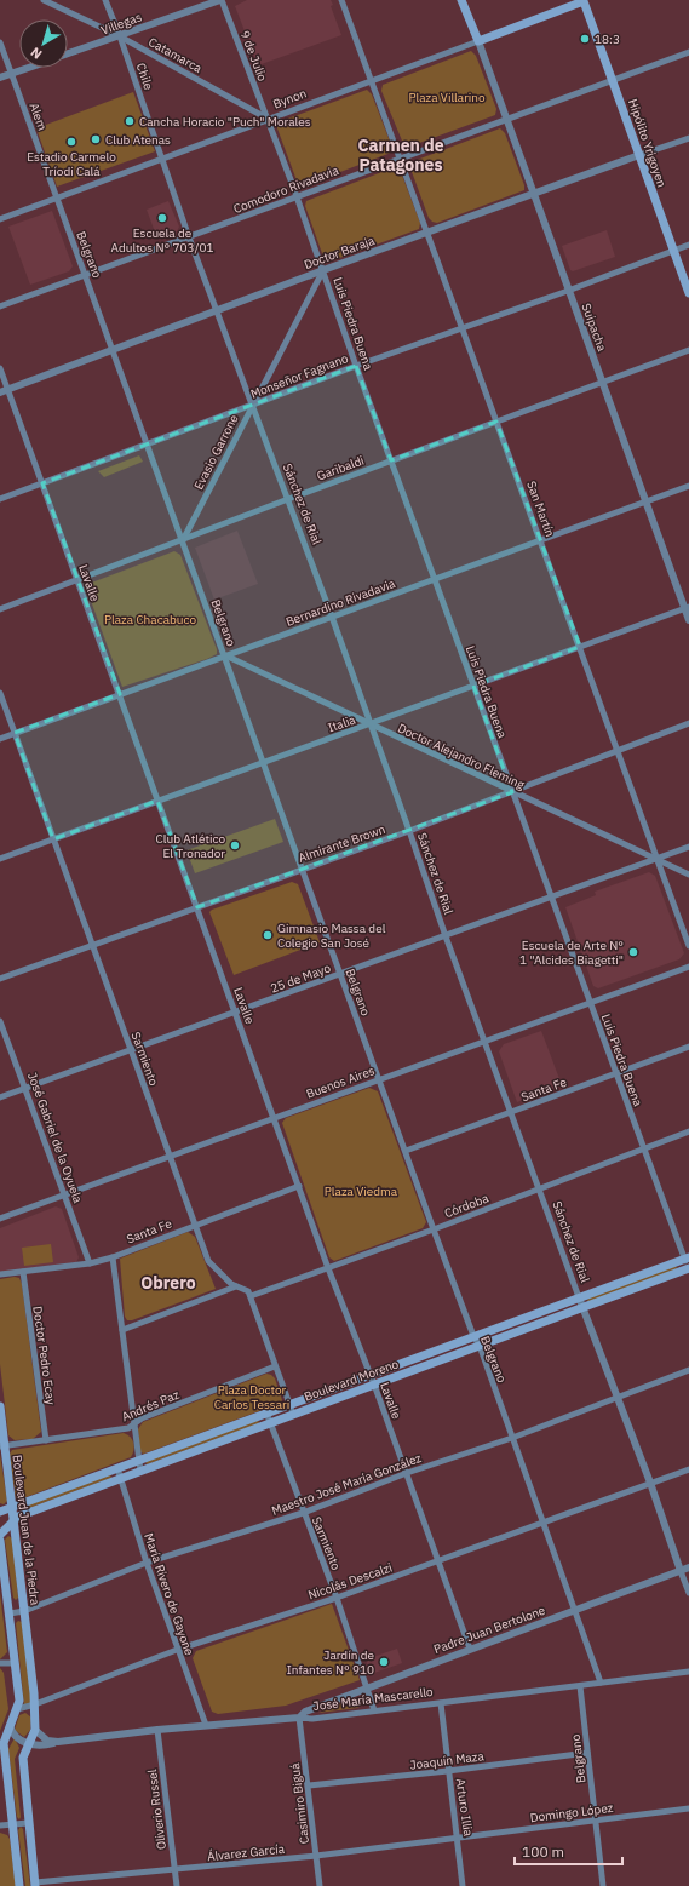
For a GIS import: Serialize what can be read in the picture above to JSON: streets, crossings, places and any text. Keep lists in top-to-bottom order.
{
  "streets": {
    "main road": [
      "Bynon",
      "Hipólito Yrigoyen",
      "Boulevard Moreno",
      "Boulevard Juan de la Piedra"
    ],
    "street": [
      "Villegas",
      "Catamarca",
      "9 de Julio",
      "Chile",
      "Alem",
      "Comodoro Rivadavia",
      "Doctor Baraja",
      "Belgrano",
      "Luis Piedra Buena",
      "Suipacha",
      "Monseñor Fagnano",
      "Evasio Garrone",
      "Garibaldi",
      "Sánchez de Rial",
      "San Martín",
      "Lavalle",
      "Bernardino Rivadavia",
      "Italia",
      "Doctor Alejandro Fleming",
      "Almirante Brown",
      "25 de Mayo",
      "Sarmiento",
      "Buenos Aires",
      "Santa Fe",
      "José Gabriel de la Oyuela",
      "Córdoba",
      "Doctor Pedro Ecay",
      "Andrés Paz",
      "Maestro José María González",
      "Nicolás Descalzi",
      "María Rivero de Gayone",
      "Padre Juan Bertolone",
      "José María Mascarello",
      "Joaquín Maza",
      "Casimiro Biguá",
      "Arturo Illia",
      "Oliverio Russel",
      "Domingo López",
      "Álvarez García"
    ]
  },
  "crossings": [
    ["Villegas", "Catamarca"],
    ["Villegas", "9 de Julio"],
    ["Villegas", "Chile"],
    ["Villegas", "Alem"],
    ["Catamarca", "9 de Julio"],
    ["Catamarca", "Chile"],
    ["Catamarca", "Bynon"],
    ["Catamarca", "Luis Piedra Buena"],
    ["9 de Julio", "Bynon"],
    ["9 de Julio", "Luis Piedra Buena"],
    ["Chile", "Bynon"],
    ["Chile", "Sánchez de Rial"],
    ["Bynon", "Alem"],
    ["Bynon", "Hipólito Yrigoyen"],
    ["Bynon", "Belgrano"],
    ["Bynon", "Luis Piedra Buena"],
    ["Bynon", "Suipacha"],
    ["Bynon", "Sánchez de Rial"],
    ["Bynon", "San Martín"],
    ["Alem", "Belgrano"],
    ["Hipólito Yrigoyen", "Comodoro Rivadavia"],
    ["Hipólito Yrigoyen", "Doctor Baraja"],
    ["Hipólito Yrigoyen", "Monseñor Fagnano"],
    ["Comodoro Rivadavia", "Belgrano"],
    ["Comodoro Rivadavia", "Luis Piedra Buena"],
    ["Comodoro Rivadavia", "Suipacha"],
    ["Comodoro Rivadavia", "Sánchez de Rial"],
    ["Comodoro Rivadavia", "San Martín"],
    ["Doctor Baraja", "Belgrano"],
    ["Doctor Baraja", "Luis Piedra Buena"],
    ["Doctor Baraja", "Suipacha"],
    ["Doctor Baraja", "Evasio Garrone"],
    ["Doctor Baraja", "Sánchez de Rial"],
    ["Doctor Baraja", "San Martín"],
    ["Doctor Baraja", "Lavalle"],
    ["Belgrano", "Monseñor Fagnano"],
    ["Belgrano", "Evasio Garrone"],
    ["Belgrano", "Garibaldi"],
    ["Belgrano", "Bernardino Rivadavia"],
    ["Belgrano", "Italia"],
    ["Belgrano", "Doctor Alejandro Fleming"],
    ["Belgrano", "Almirante Brown"],
    ["Belgrano", "25 de Mayo"],
    ["Belgrano", "Buenos Aires"],
    ["Belgrano", "Santa Fe"],
    ["Belgrano", "Córdoba"],
    ["Belgrano", "Boulevard Moreno"],
    ["Belgrano", "Maestro José María González"],
    ["Belgrano", "Nicolás Descalzi"],
    ["Belgrano", "Padre Juan Bertolone"],
    ["Belgrano", "José María Mascarello"],
    ["Belgrano", "Joaquín Maza"],
    ["Belgrano", "Domingo López"],
    ["Luis Piedra Buena", "Monseñor Fagnano"],
    ["Luis Piedra Buena", "Evasio Garrone"],
    ["Luis Piedra Buena", "Garibaldi"],
    ["Luis Piedra Buena", "Bernardino Rivadavia"],
    ["Luis Piedra Buena", "Italia"],
    ["Luis Piedra Buena", "Doctor Alejandro Fleming"],
    ["Luis Piedra Buena", "Almirante Brown"],
    ["Luis Piedra Buena", "25 de Mayo"],
    ["Luis Piedra Buena", "Buenos Aires"],
    ["Luis Piedra Buena", "Santa Fe"],
    ["Luis Piedra Buena", "Córdoba"],
    ["Luis Piedra Buena", "Boulevard Moreno"],
    ["Suipacha", "Monseñor Fagnano"],
    ["Suipacha", "Garibaldi"],
    ["Suipacha", "Bernardino Rivadavia"],
    ["Suipacha", "Italia"],
    ["Monseñor Fagnano", "Evasio Garrone"],
    ["Monseñor Fagnano", "Sánchez de Rial"],
    ["Monseñor Fagnano", "San Martín"],
    ["Monseñor Fagnano", "Lavalle"],
    ["Evasio Garrone", "Garibaldi"],
    ["Evasio Garrone", "Sánchez de Rial"],
    ["Garibaldi", "Sánchez de Rial"],
    ["Garibaldi", "San Martín"],
    ["Garibaldi", "Lavalle"],
    ["Sánchez de Rial", "Bernardino Rivadavia"],
    ["Sánchez de Rial", "Italia"],
    ["Sánchez de Rial", "Doctor Alejandro Fleming"],
    ["Sánchez de Rial", "Almirante Brown"],
    ["Sánchez de Rial", "25 de Mayo"],
    ["Sánchez de Rial", "Buenos Aires"],
    ["Sánchez de Rial", "Santa Fe"],
    ["Sánchez de Rial", "Córdoba"],
    ["Sánchez de Rial", "Boulevard Moreno"],
    ["Sánchez de Rial", "Maestro José María González"],
    ["Sánchez de Rial", "Nicolás Descalzi"],
    ["Sánchez de Rial", "Padre Juan Bertolone"],
    ["San Martín", "Bernardino Rivadavia"],
    ["San Martín", "Italia"],
    ["San Martín", "Doctor Alejandro Fleming"],
    ["San Martín", "Almirante Brown"],
    ["San Martín", "25 de Mayo"],
    ["Lavalle", "Bernardino Rivadavia"],
    ["Lavalle", "Italia"],
    ["Lavalle", "Almirante Brown"],
    ["Lavalle", "25 de Mayo"],
    ["Lavalle", "Buenos Aires"],
    ["Lavalle", "Santa Fe"],
    ["Lavalle", "Córdoba"],
    ["Lavalle", "Boulevard Moreno"],
    ["Lavalle", "Maestro José María González"],
    ["Lavalle", "Nicolás Descalzi"],
    ["Lavalle", "Padre Juan Bertolone"],
    ["Bernardino Rivadavia", "Doctor Alejandro Fleming"],
    ["Bernardino Rivadavia", "Sarmiento"],
    ["Italia", "Doctor Alejandro Fleming"],
    ["Italia", "Sarmiento"],
    ["Doctor Alejandro Fleming", "Almirante Brown"],
    ["Doctor Alejandro Fleming", "25 de Mayo"],
    ["Almirante Brown", "Sarmiento"],
    ["25 de Mayo", "Sarmiento"],
    ["25 de Mayo", "José Gabriel de la Oyuela"],
    ["Sarmiento", "Buenos Aires"],
    ["Sarmiento", "Santa Fe"],
    ["Sarmiento", "Córdoba"],
    ["Sarmiento", "Boulevard Moreno"],
    ["Sarmiento", "Maestro José María González"],
    ["Sarmiento", "Nicolás Descalzi"],
    ["Sarmiento", "Padre Juan Bertolone"],
    ["Sarmiento", "José María Mascarello"],
    ["Buenos Aires", "José Gabriel de la Oyuela"],
    ["Santa Fe", "José Gabriel de la Oyuela"],
    ["Santa Fe", "Doctor Pedro Ecay"],
    ["Doctor Pedro Ecay", "Andrés Paz"],
    ["Boulevard Moreno", "Boulevard Juan de la Piedra"],
    ["Boulevard Moreno", "María Rivero de Gayone"],
    ["Andrés Paz", "Boulevard Juan de la Piedra"],
    ["Maestro José María González", "Boulevard Juan de la Piedra"],
    ["Maestro José María González", "María Rivero de Gayone"],
    ["Boulevard Juan de la Piedra", "Nicolás Descalzi"],
    ["Nicolás Descalzi", "María Rivero de Gayone"],
    ["María Rivero de Gayone", "José María Mascarello"],
    ["Padre Juan Bertolone", "José María Mascarello"],
    ["Padre Juan Bertolone", "Casimiro Biguá"],
    ["José María Mascarello", "Casimiro Biguá"],
    ["José María Mascarello", "Arturo Illia"],
    ["José María Mascarello", "Oliverio Russel"],
    ["Joaquín Maza", "Casimiro Biguá"],
    ["Joaquín Maza", "Arturo Illia"],
    ["Casimiro Biguá", "Álvarez García"],
    ["Arturo Illia", "Domingo López"],
    ["Arturo Illia", "Álvarez García"],
    ["Oliverio Russel", "Álvarez García"],
    ["Domingo López", "Álvarez García"]
  ],
  "districts": ["Carmen de Patagones", "Obrero"],
  "parks": [
    "Plaza Villarino",
    "Plaza Chacabuco",
    "Plaza Viedma",
    "Plaza Doctor Carlos Tessari"
  ],
  "places": [
    "18:3",
    "Cancha Horacio \"Puch\" Morales",
    "Club Atenas",
    "Estadio Carmelo Tríodi Calá",
    "Escuela de Adultos N° 703/01",
    "Club Atlético El Tronador",
    "Gimnasio Massa del Colegio San José",
    "Escuela de Arte N° 1 \"Alcides Biagetti\"",
    "Jardín de Infantes N° 910"
  ],
  "scale_bar": "100 m",
  "north": "bottom left"
}
